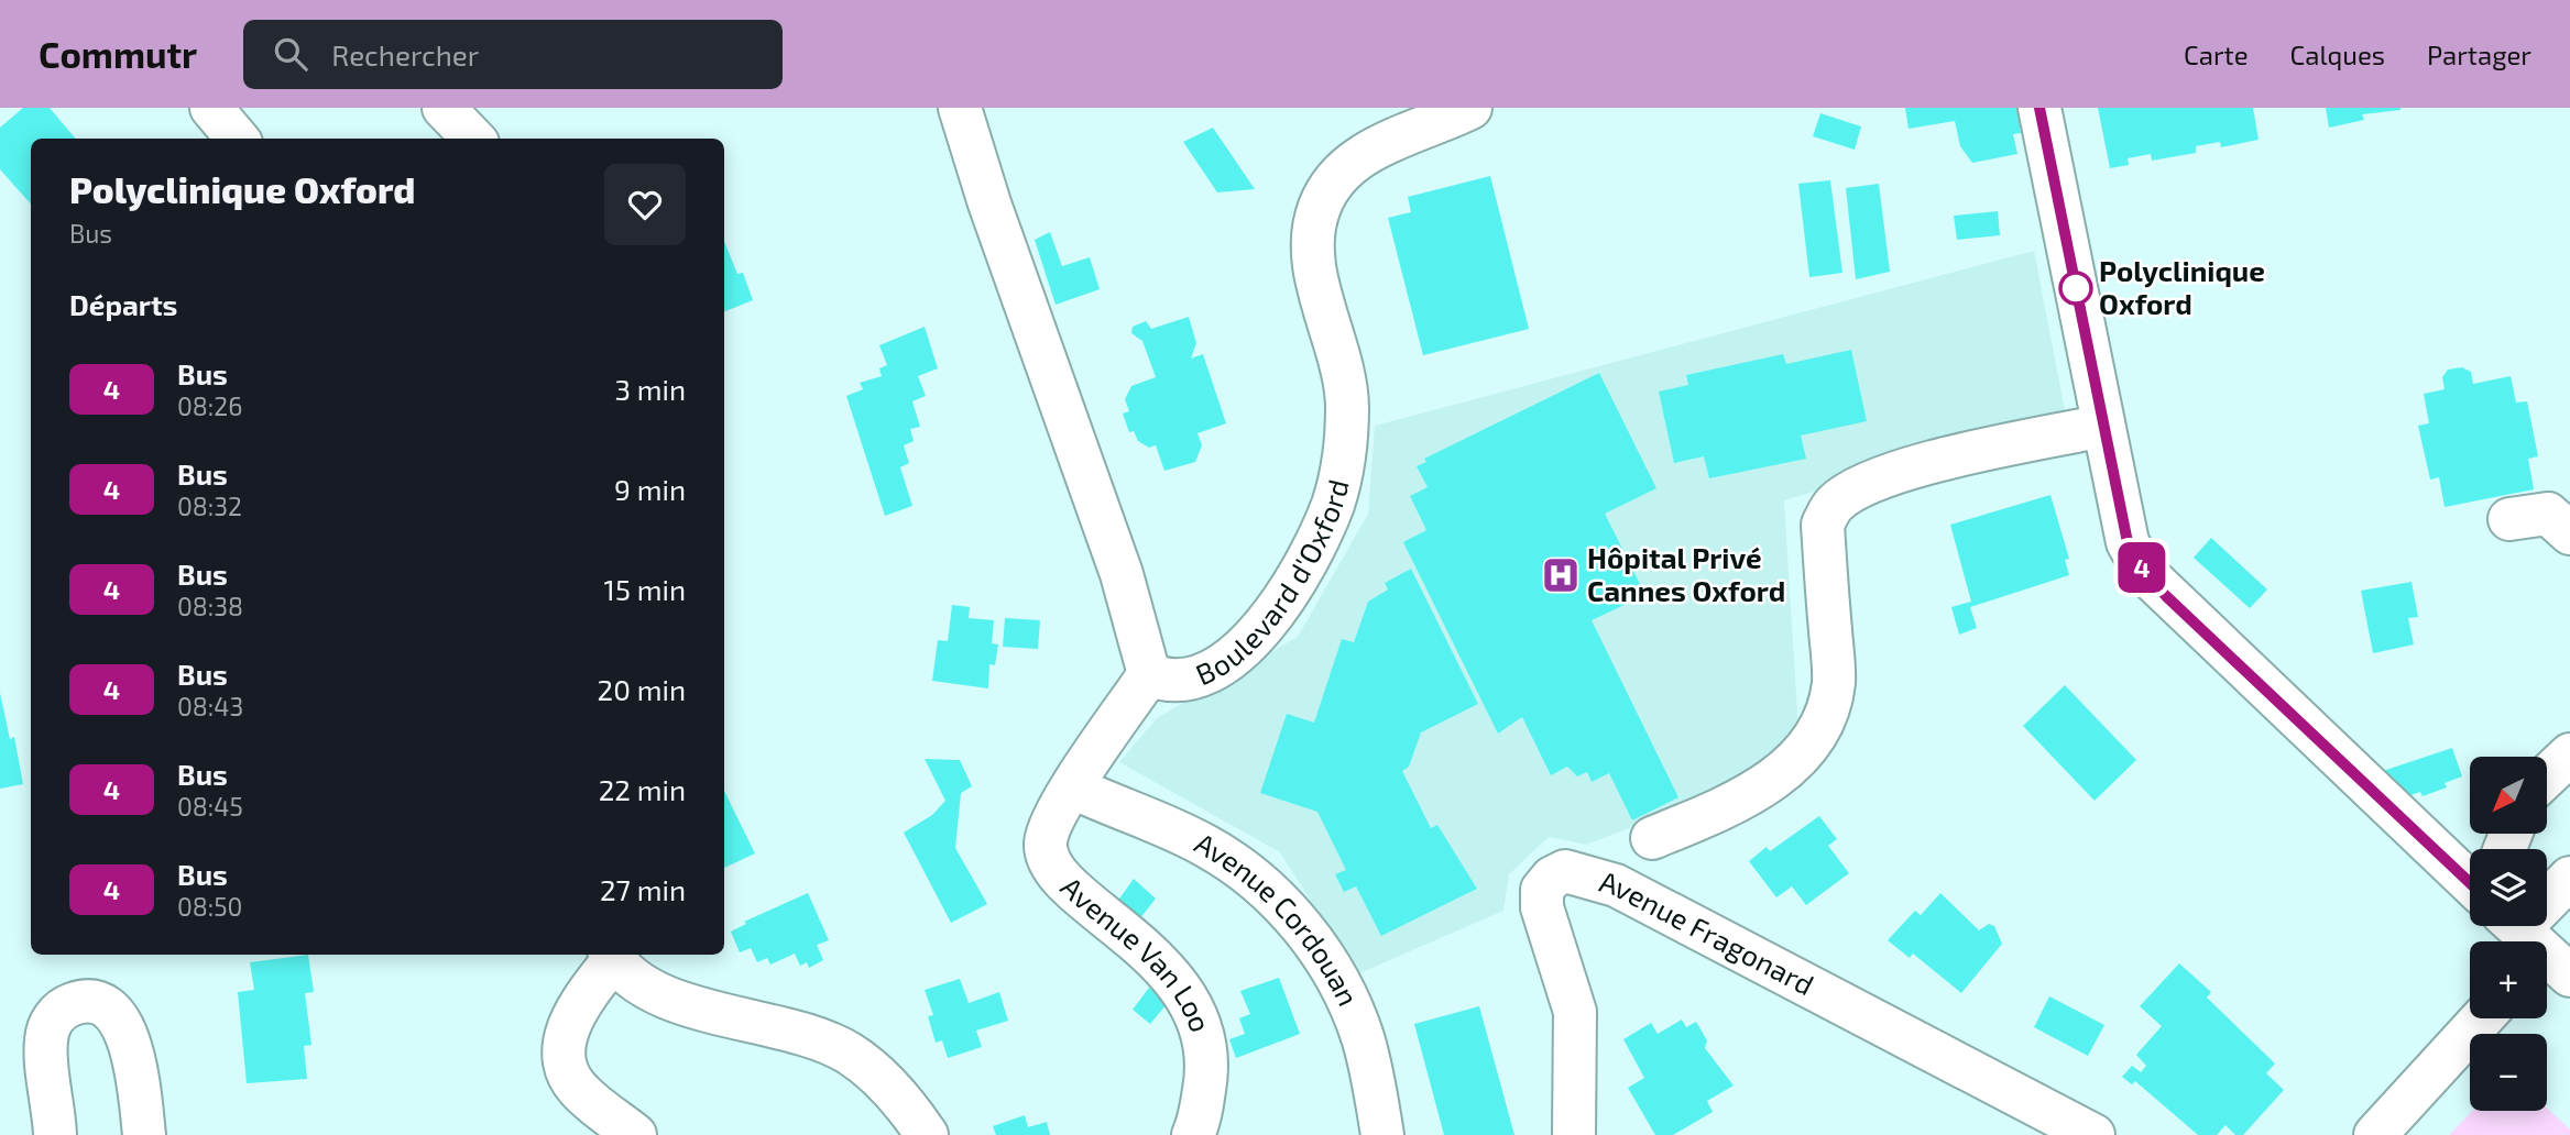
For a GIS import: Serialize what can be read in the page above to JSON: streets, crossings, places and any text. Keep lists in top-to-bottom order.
{
  "streets": {
    "street": [
      "Boulevard d'Oxford",
      "Avenue Cordouan",
      "Avenue Fragonard",
      "Avenue Van Loo"
    ]
  },
  "crossings": [
    ["Boulevard d'Oxford", "Avenue Van Loo"],
    ["Avenue Cordouan", "Avenue Van Loo"]
  ],
  "places": {
    "other": ["Polyclinique Oxford"],
    "hospital": ["Hôpital Privé Cannes Oxford"]
  },
  "lines": ["bus line 4"],
  "north": "bottom left",
  "page": {
    "header": "Commutr",
    "search": "Rechercher",
    "nav": ["Carte", "Calques", "Partager"],
    "on_map": "4",
    "heading": [
      ["Polyclinique Oxford", "Bus"],
      "Départs"
    ],
    "list": [
      {
        "mark": "4",
        "name": "Bus",
        "note": "08:26",
        "value": "3 min"
      },
      {
        "mark": "4",
        "name": "Bus",
        "note": "08:32",
        "value": "9 min"
      },
      {
        "mark": "4",
        "name": "Bus",
        "note": "08:38",
        "value": "15 min"
      },
      {
        "mark": "4",
        "name": "Bus",
        "note": "08:43",
        "value": "20 min"
      },
      {
        "mark": "4",
        "name": "Bus",
        "note": "08:45",
        "value": "22 min"
      },
      {
        "mark": "4",
        "name": "Bus",
        "note": "08:50",
        "value": "27 min"
      }
    ],
    "map_buttons": ["+", "−"]
  }
}
